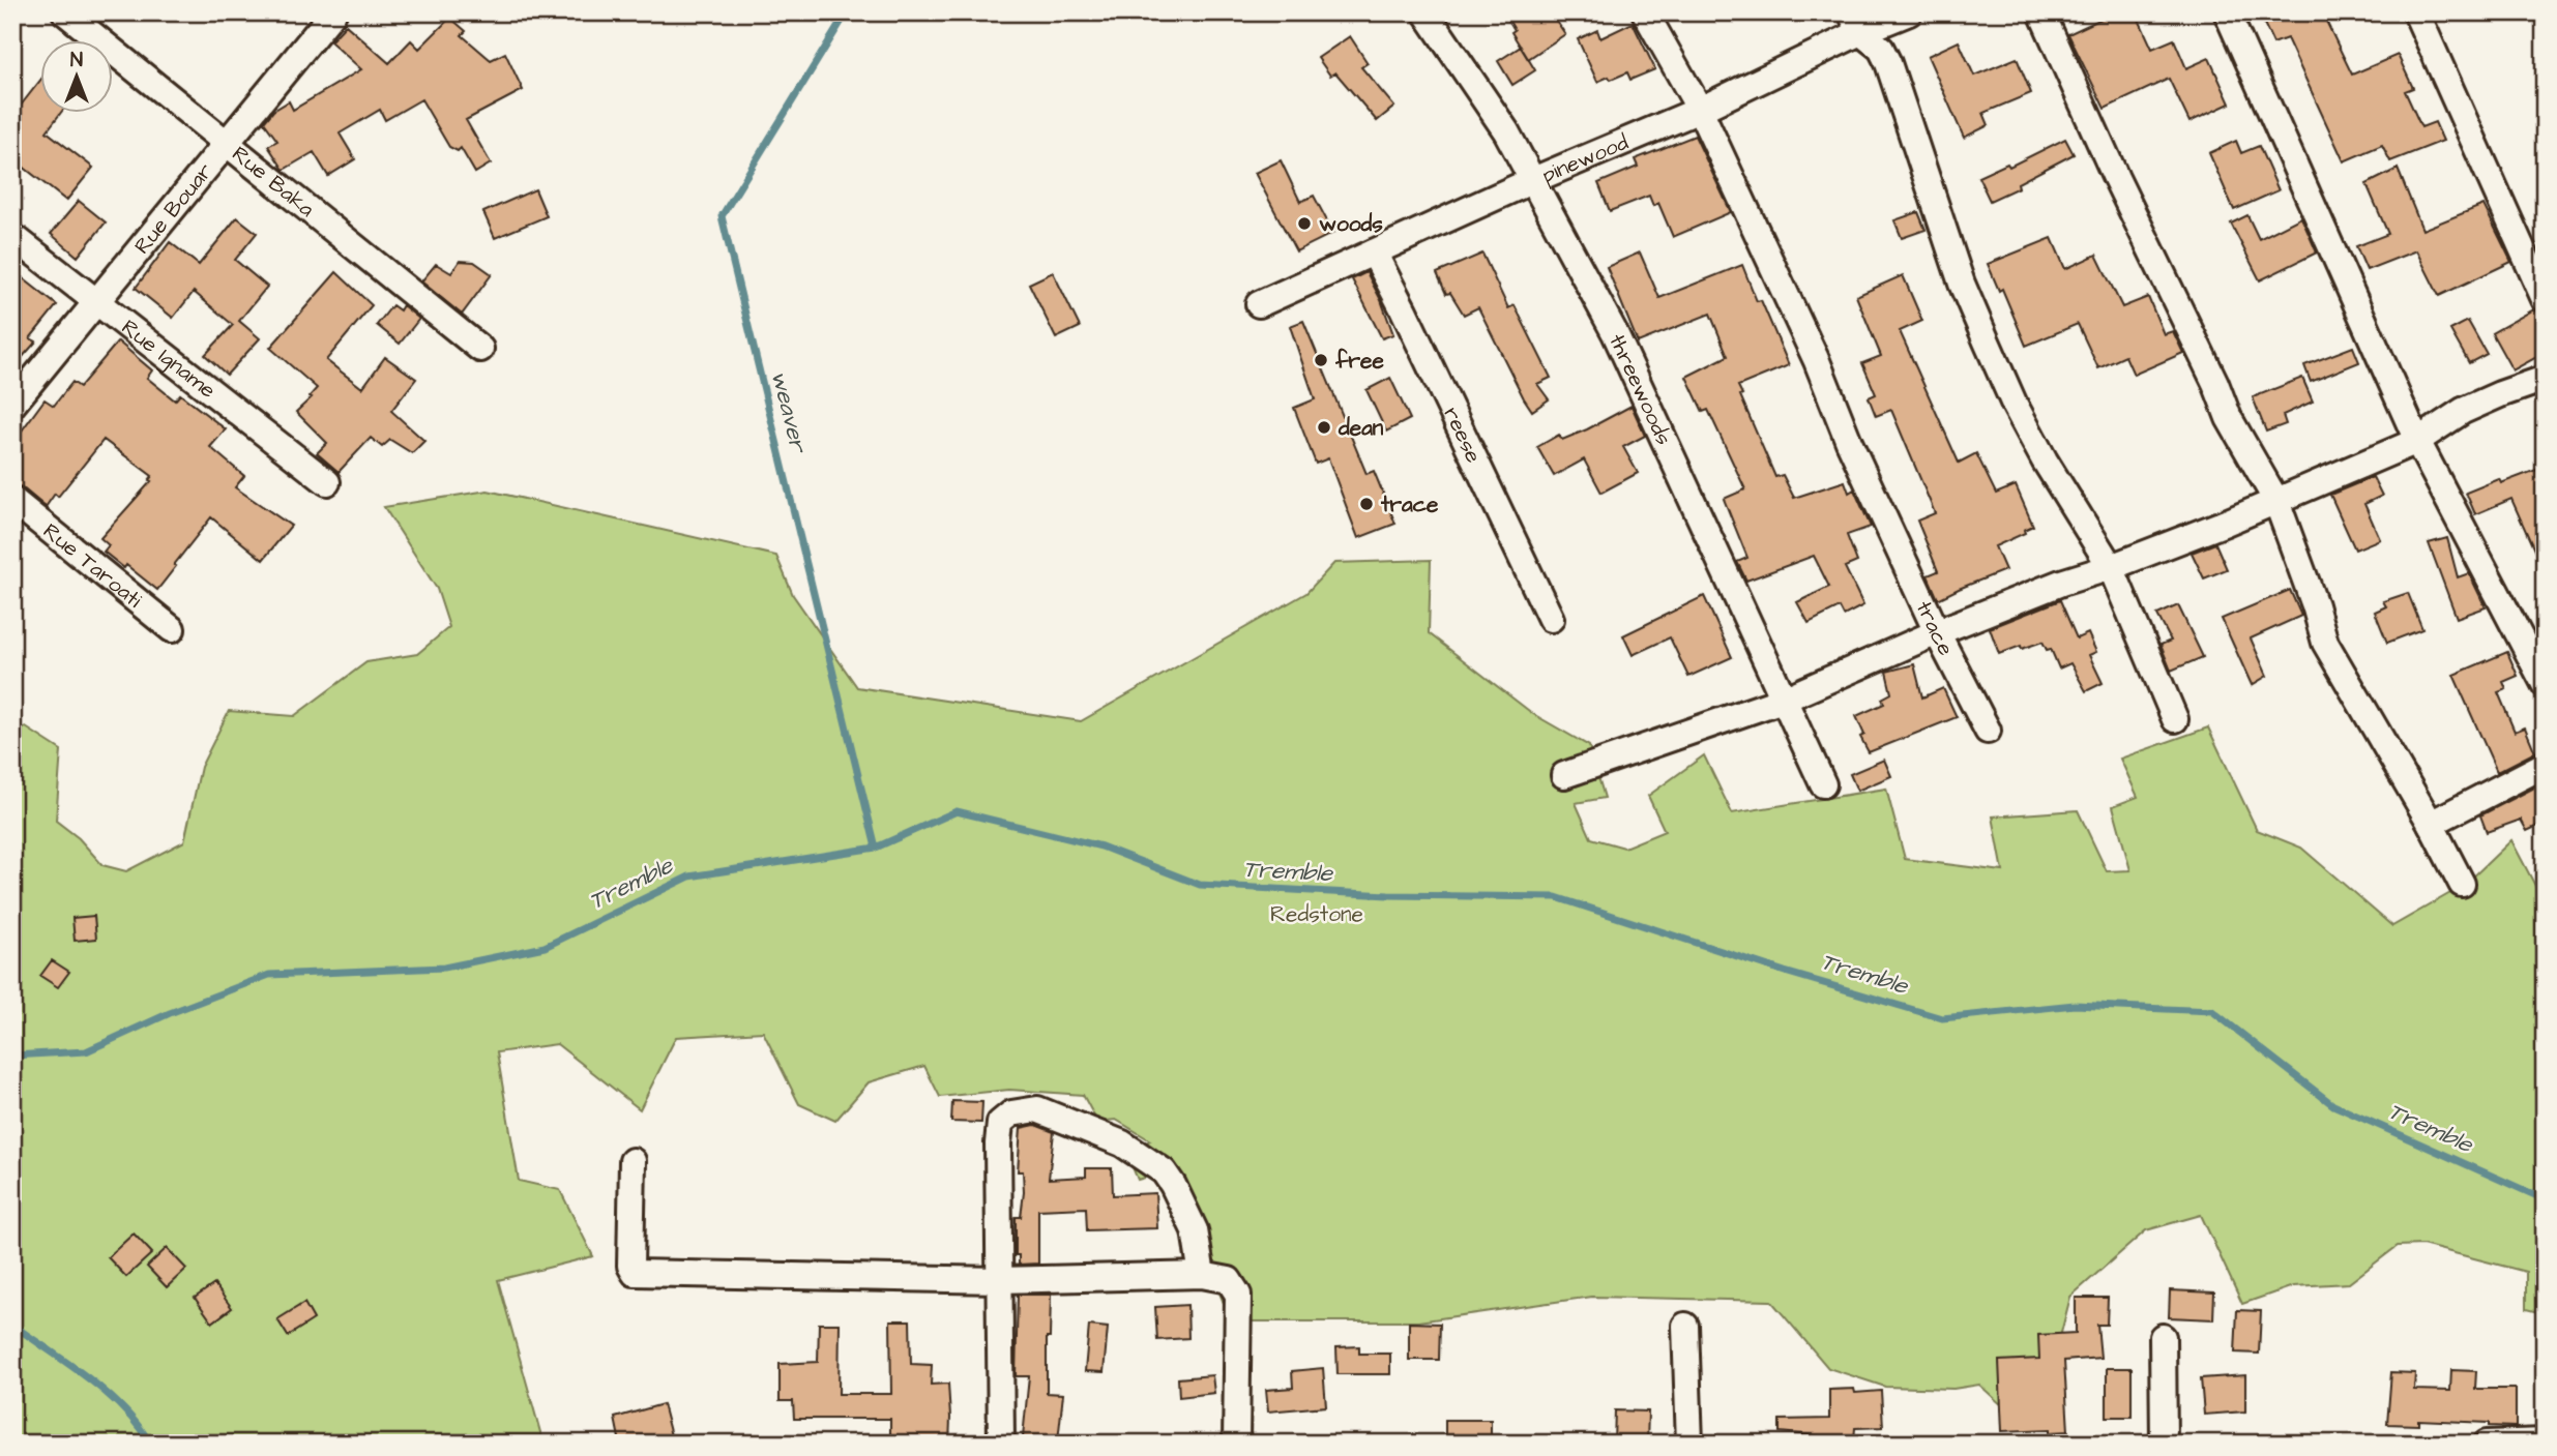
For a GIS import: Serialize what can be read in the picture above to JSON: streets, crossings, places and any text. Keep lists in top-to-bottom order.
{
  "streets": {
    "street": [
      "pinewood",
      "Rue Baka",
      "Rue Bouar",
      "Rue Igname",
      "threewoods",
      "reese",
      "Rue Taroati",
      "trace"
    ]
  },
  "crossings": [
    ["pinewood", "threewoods"],
    ["pinewood", "reese"],
    ["pinewood", "trace"],
    ["Rue Baka", "Rue Bouar"],
    ["Rue Bouar", "Rue Igname"]
  ],
  "water": ["weaver", "Tremble"],
  "parks": ["Redstone"],
  "places": [
    "woods",
    "free",
    "dean",
    "trace"
  ],
  "north": "top"
}
